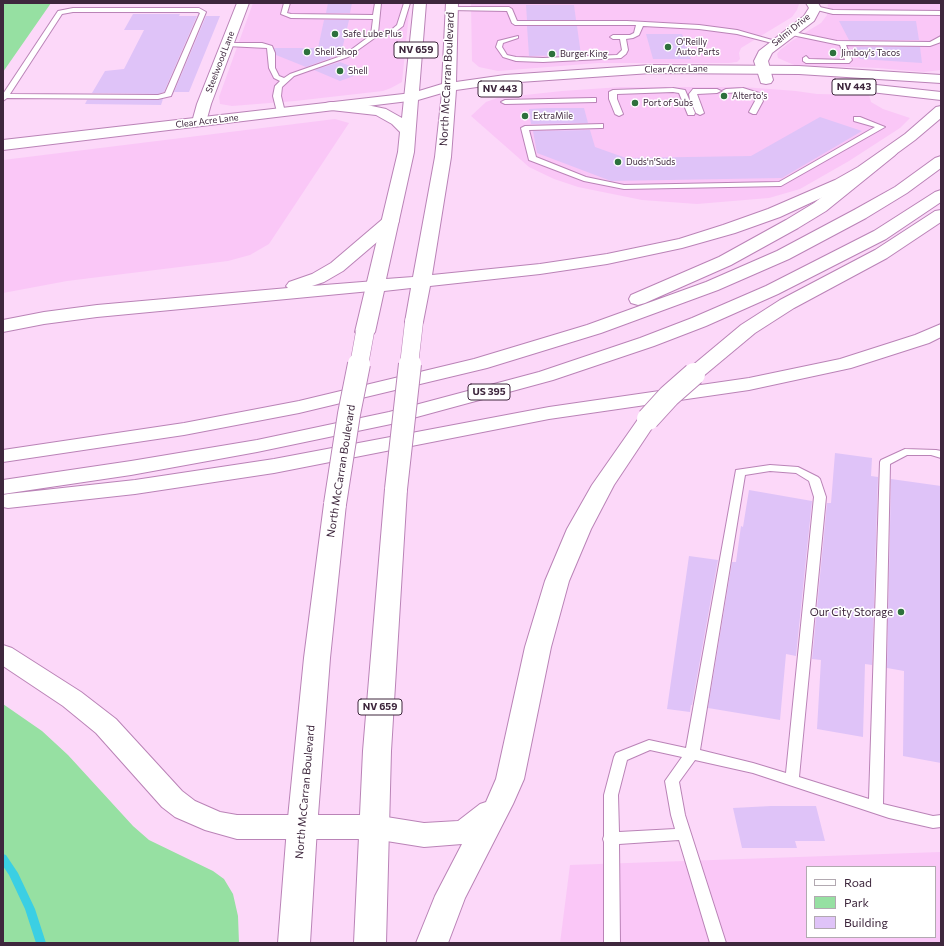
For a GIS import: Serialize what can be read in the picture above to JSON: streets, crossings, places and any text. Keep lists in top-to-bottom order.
{
  "streets": {
    "main road": [
      "Selmi Drive",
      "NV 659",
      "Steelwood Lane",
      "Clear Acre Lane",
      "North McCarran Boulevard",
      "NV 443",
      "US 395"
    ]
  },
  "crossings": [
    ["Selmi Drive", "Clear Acre Lane"],
    ["Steelwood Lane", "Clear Acre Lane"],
    ["Clear Acre Lane", "North McCarran Boulevard"]
  ],
  "places": [
    "Safe Lube Plus",
    "O'Reilly Auto Parts",
    "Shell Shop",
    "Jimboy's Tacos",
    "Burger King",
    "Shell",
    "Alterto's",
    "Port of Subs",
    "ExtraMile",
    "Duds'n'Suds",
    "Our City Storage"
  ],
  "legend": ["Road", "Park", "Building"]
}
